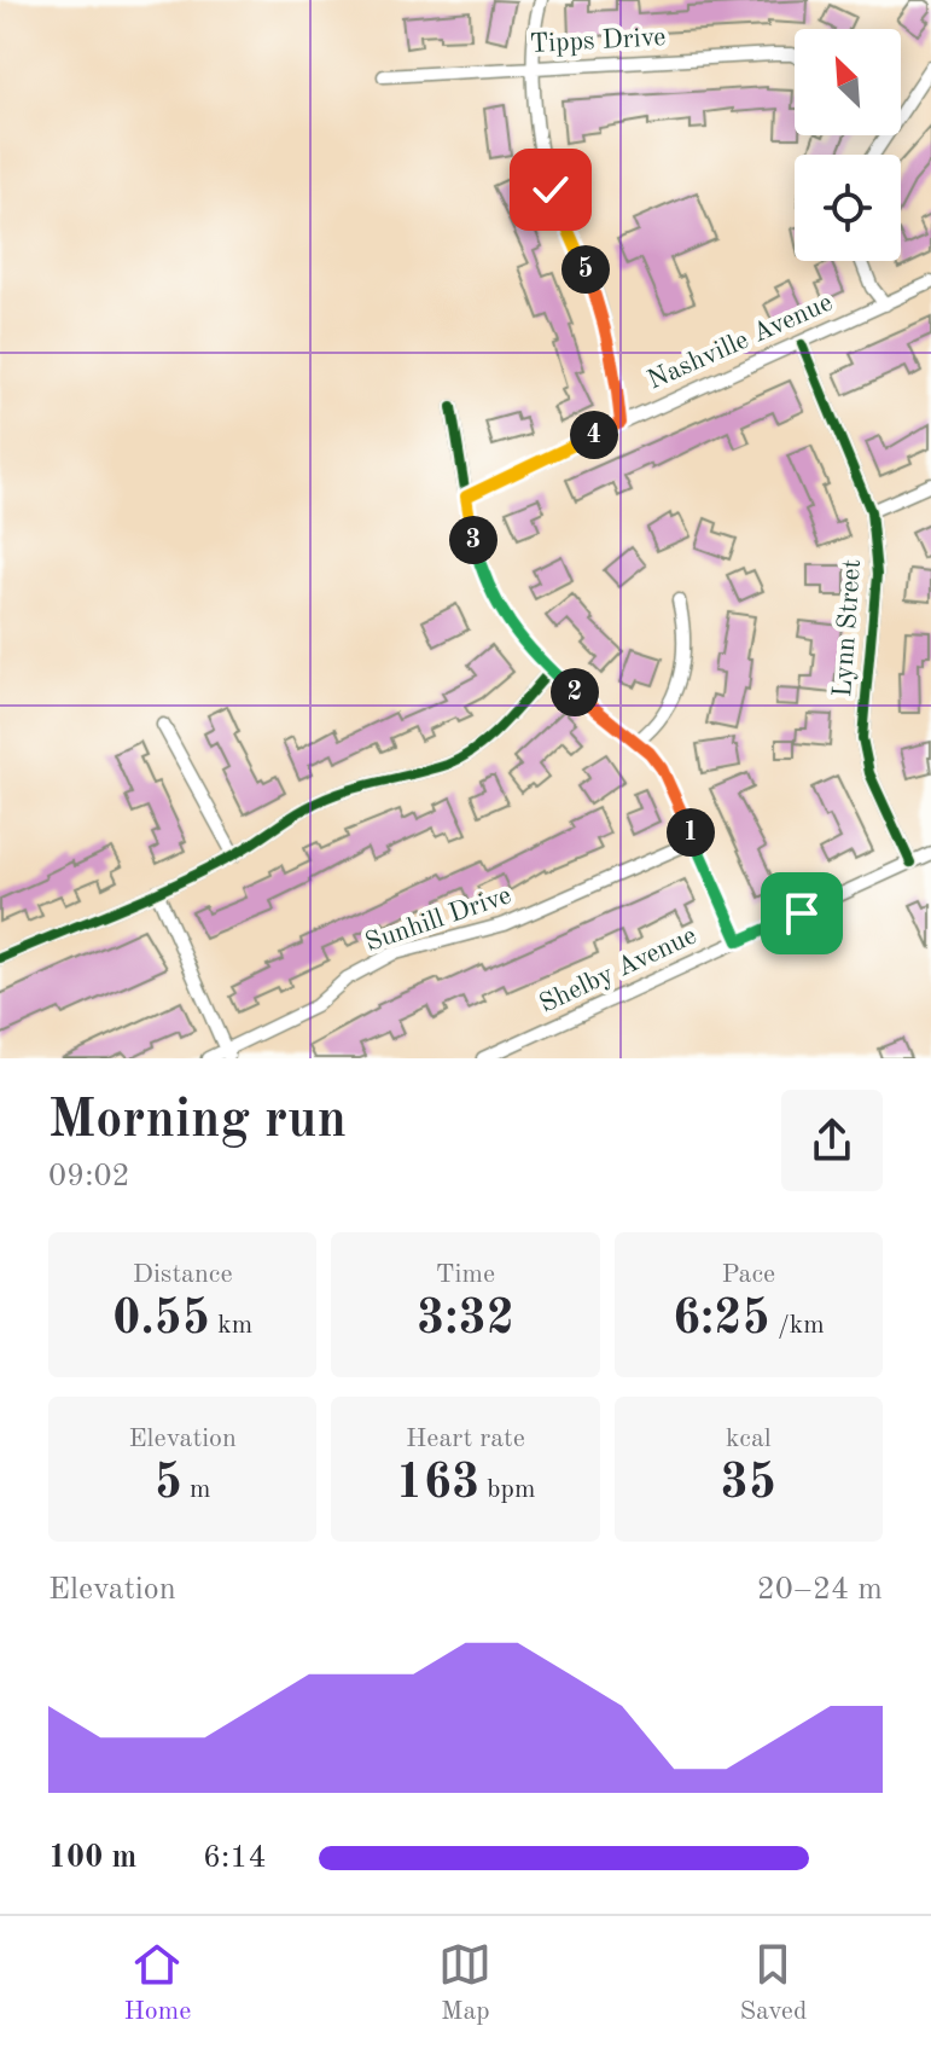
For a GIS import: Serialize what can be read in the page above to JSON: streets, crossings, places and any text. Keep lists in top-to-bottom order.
{
  "streets": {
    "street": [
      "Tipps Drive",
      "Nashville Avenue",
      "Lynn Street",
      "Sunhill Drive",
      "Shelby Avenue"
    ]
  },
  "crossings": [
    ["Nashville Avenue", "Lynn Street"],
    ["Lynn Street", "Shelby Avenue"]
  ],
  "north": "top left",
  "page": {
    "pins": [
      "5",
      "4",
      "3",
      "2",
      "1"
    ],
    "heading": ["Morning run", "09:02"],
    "stats": [
      ["Distance", "0.55 km"],
      ["Time", "3:32"],
      ["Pace", "6:25 /km"],
      ["Elevation", "5 m"],
      ["Heart rate", "163 bpm"],
      ["kcal", "35"]
    ],
    "chart": ["Elevation", "20–24 m"],
    "list": [
      {
        "name": "100 m",
        "note": "6:14"
      }
    ],
    "tabs": ["Home", "Map", "Saved"]
  }
}
